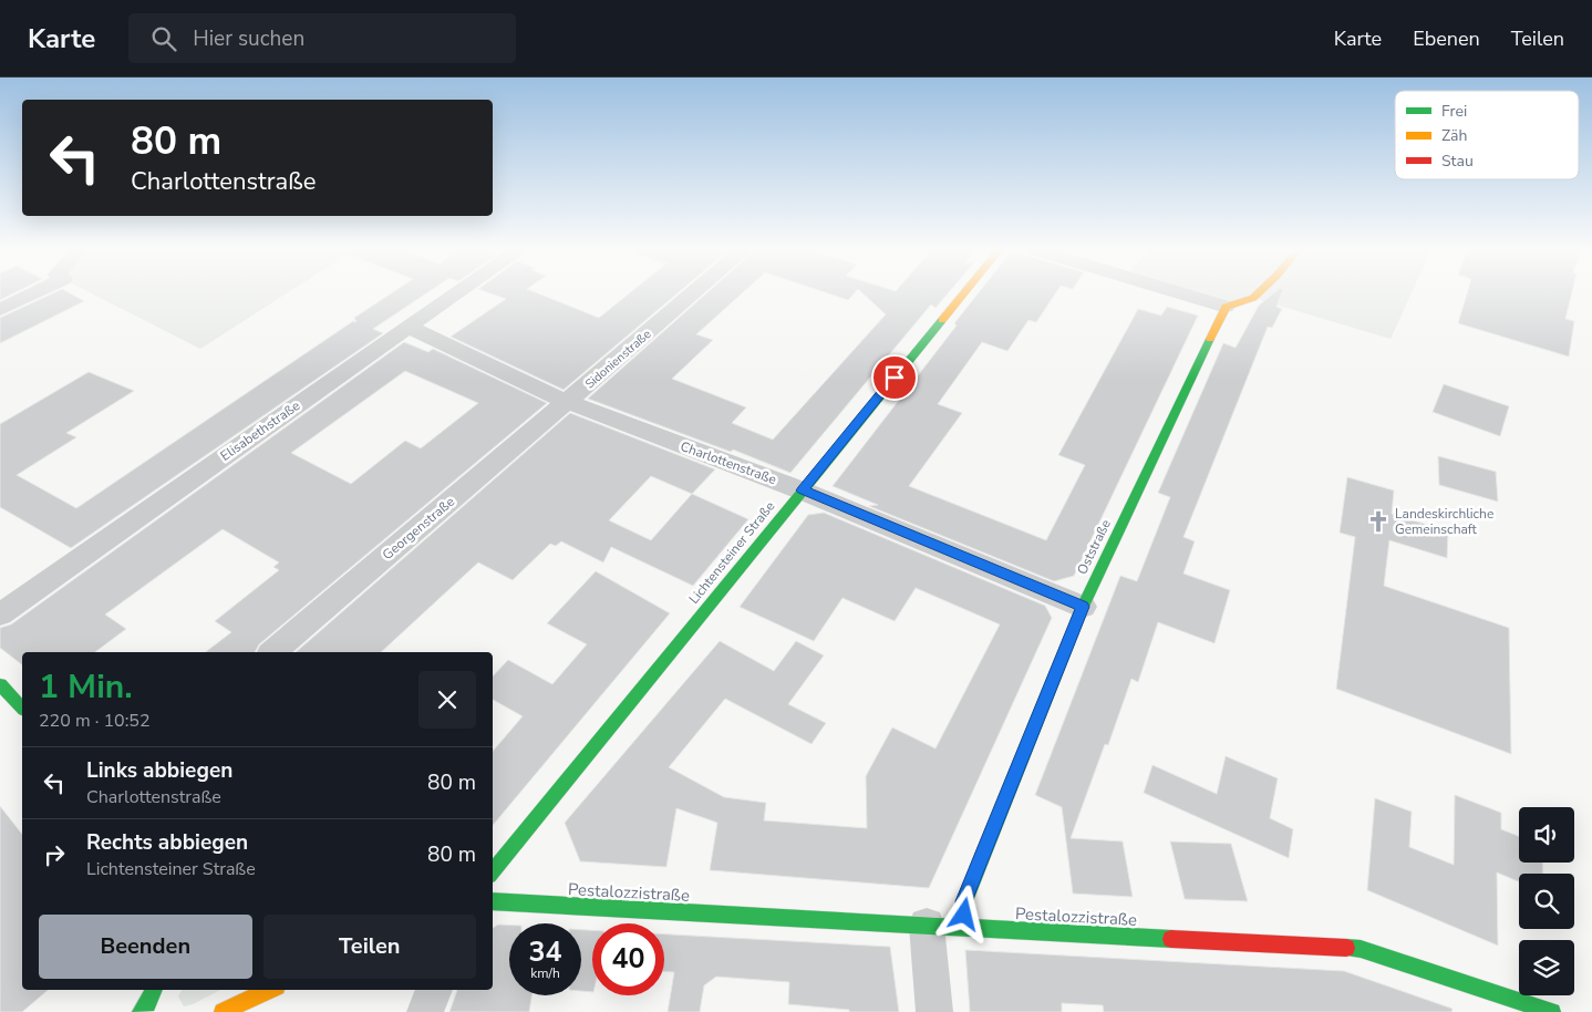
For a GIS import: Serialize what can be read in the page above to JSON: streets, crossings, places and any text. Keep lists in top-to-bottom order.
{
  "streets": {
    "street": [
      "Sidonienstraße",
      "Elisabethstraße",
      "Charlottenstraße",
      "Georgenstraße",
      "Oststraße",
      "Lichtensteiner Straße",
      "Pestalozzistraße"
    ]
  },
  "crossings": [
    ["Sidonienstraße", "Charlottenstraße"],
    ["Sidonienstraße", "Georgenstraße"],
    ["Elisabethstraße", "Charlottenstraße"],
    ["Charlottenstraße", "Georgenstraße"],
    ["Charlottenstraße", "Oststraße"],
    ["Charlottenstraße", "Lichtensteiner Straße"],
    ["Oststraße", "Pestalozzistraße"]
  ],
  "places": {
    "church": ["Landeskirchliche Gemeinschaft"]
  },
  "legend": ["Frei", "Zäh", "Stau"],
  "page": {
    "header": "Karte",
    "search": "Hier suchen",
    "nav": ["Karte", "Ebenen", "Teilen"],
    "turn": ["80 m", "Charlottenstraße"],
    "heading": ["1 Min.", "220 m · 10:52"],
    "list": [
      {
        "name": "Links abbiegen",
        "note": "Charlottenstraße",
        "value": "80 m"
      },
      {
        "name": "Rechts abbiegen",
        "note": "Lichtensteiner Straße",
        "value": "80 m"
      }
    ],
    "buttons": ["Beenden", "Teilen"],
    "speed": "34 km/h",
    "limit": "40"
  }
}
